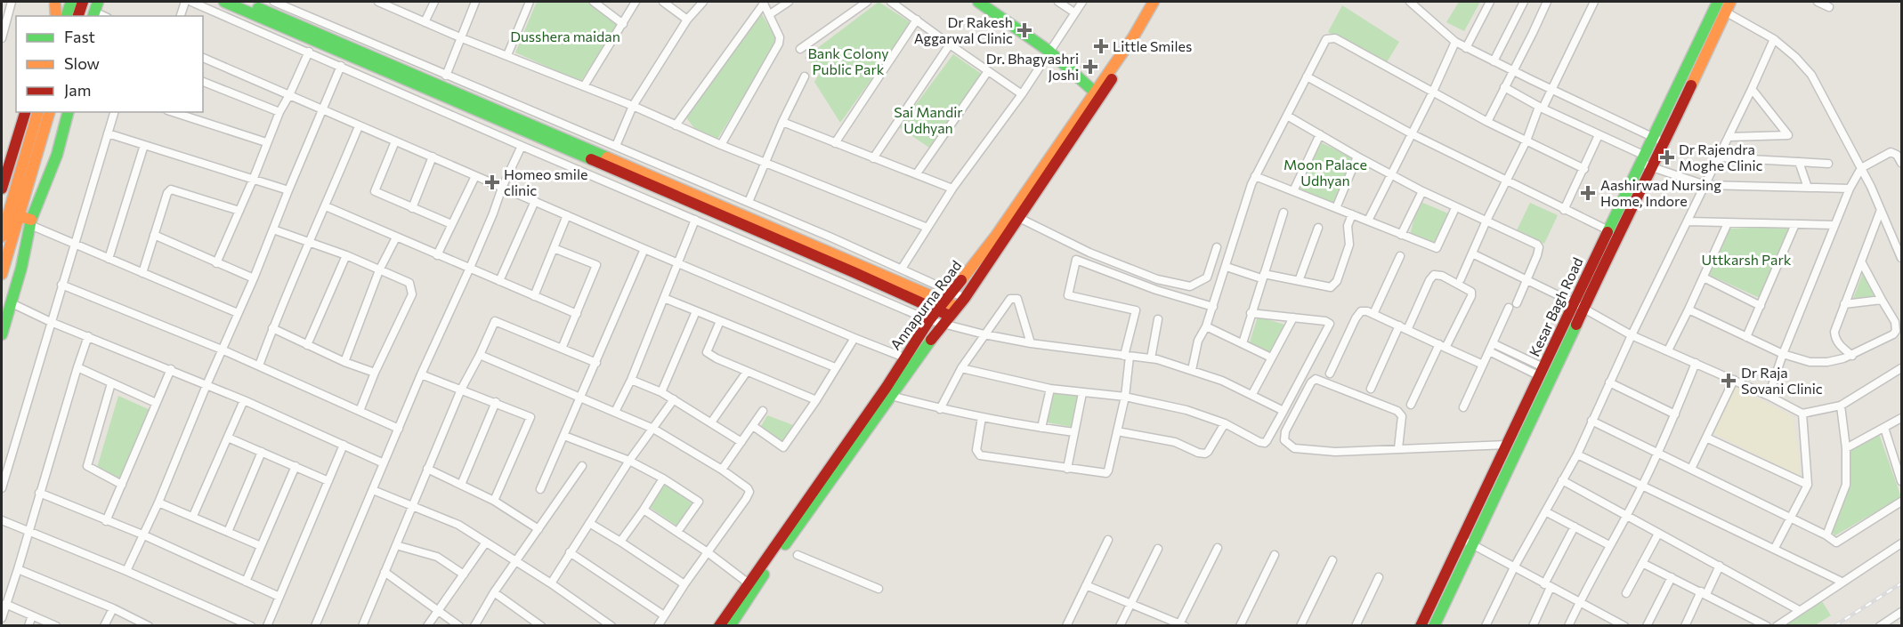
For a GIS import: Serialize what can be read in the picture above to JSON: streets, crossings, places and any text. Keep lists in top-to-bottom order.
{
  "streets": {
    "main road": ["Annapurna Road", "Kesar Bagh Road"]
  },
  "parks": [
    "Dusshera maidan",
    "Bank Colony Public Park",
    "Sai Mandir Udhyan",
    "Moon Palace Udhyan",
    "Uttkarsh Park"
  ],
  "places": {
    "health": [
      "Dr Rakesh Aggarwal Clinic",
      "Little Smiles",
      "Dr. Bhagyashri Joshi",
      "Dr Rajendra Moghe Clinic",
      "Homeo smile clinic",
      "Aashirwad Nursing Home, Indore",
      "Dr Raja Sovani Clinic"
    ]
  },
  "legend": ["Fast", "Slow", "Jam"]
}
